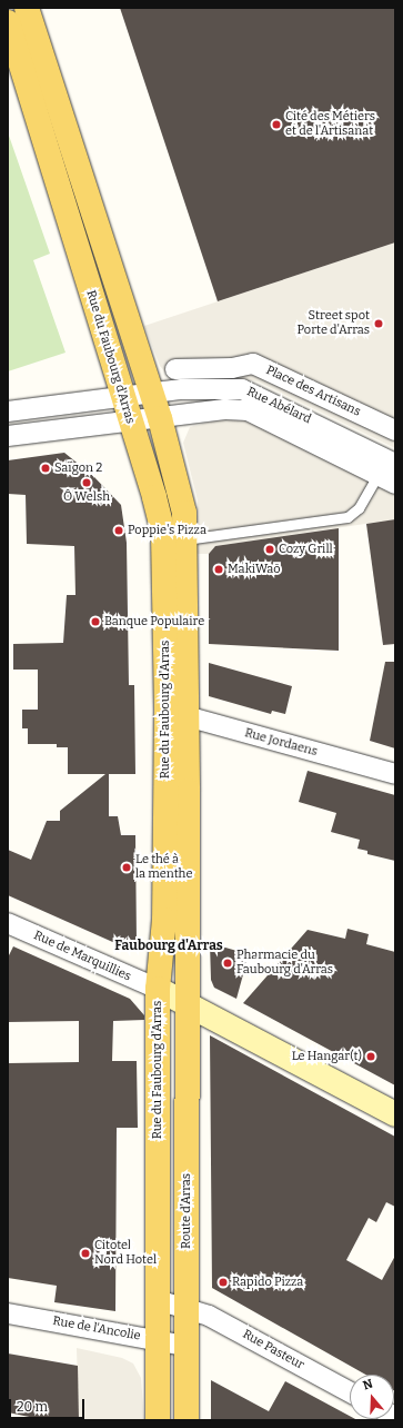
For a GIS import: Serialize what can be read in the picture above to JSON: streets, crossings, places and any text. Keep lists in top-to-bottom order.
{
  "streets": {
    "main road": ["Rue du Faubourg d'Arras", "Route d'Arras"],
    "street": [
      "Place des Artisans",
      "Rue Abélard",
      "Rue Jordaens",
      "Rue de Marquillies",
      "Rue de l'Ancolie",
      "Rue Pasteur"
    ]
  },
  "crossings": [
    ["Rue du Faubourg d'Arras", "Rue Abélard"],
    ["Rue du Faubourg d'Arras", "Rue Jordaens"],
    ["Rue du Faubourg d'Arras", "Rue de Marquillies"],
    ["Rue du Faubourg d'Arras", "Route d'Arras"],
    ["Rue du Faubourg d'Arras", "Rue de l'Ancolie"],
    ["Rue du Faubourg d'Arras", "Rue Pasteur"],
    ["Rue de Marquillies", "Route d'Arras"],
    ["Route d'Arras", "Rue de l'Ancolie"],
    ["Route d'Arras", "Rue Pasteur"]
  ],
  "districts": ["Faubourg d'Arras"],
  "places": [
    "Cité des Métiers et de l'Artisanat",
    "Street spot Porte d'Arras",
    "Saïgon 2",
    "Ô Welsh",
    "Poppie's Pizza",
    "Cozy Grill",
    "MakiWaō",
    "Banque Populaire",
    "Le thé à la menthe",
    "Pharmacie du Faubourg d'Arras",
    "Le Hangar(t)",
    "Citotel Nord Hotel",
    "Rapido Pizza"
  ],
  "scale_bar": "20 m",
  "north": "top"
}
